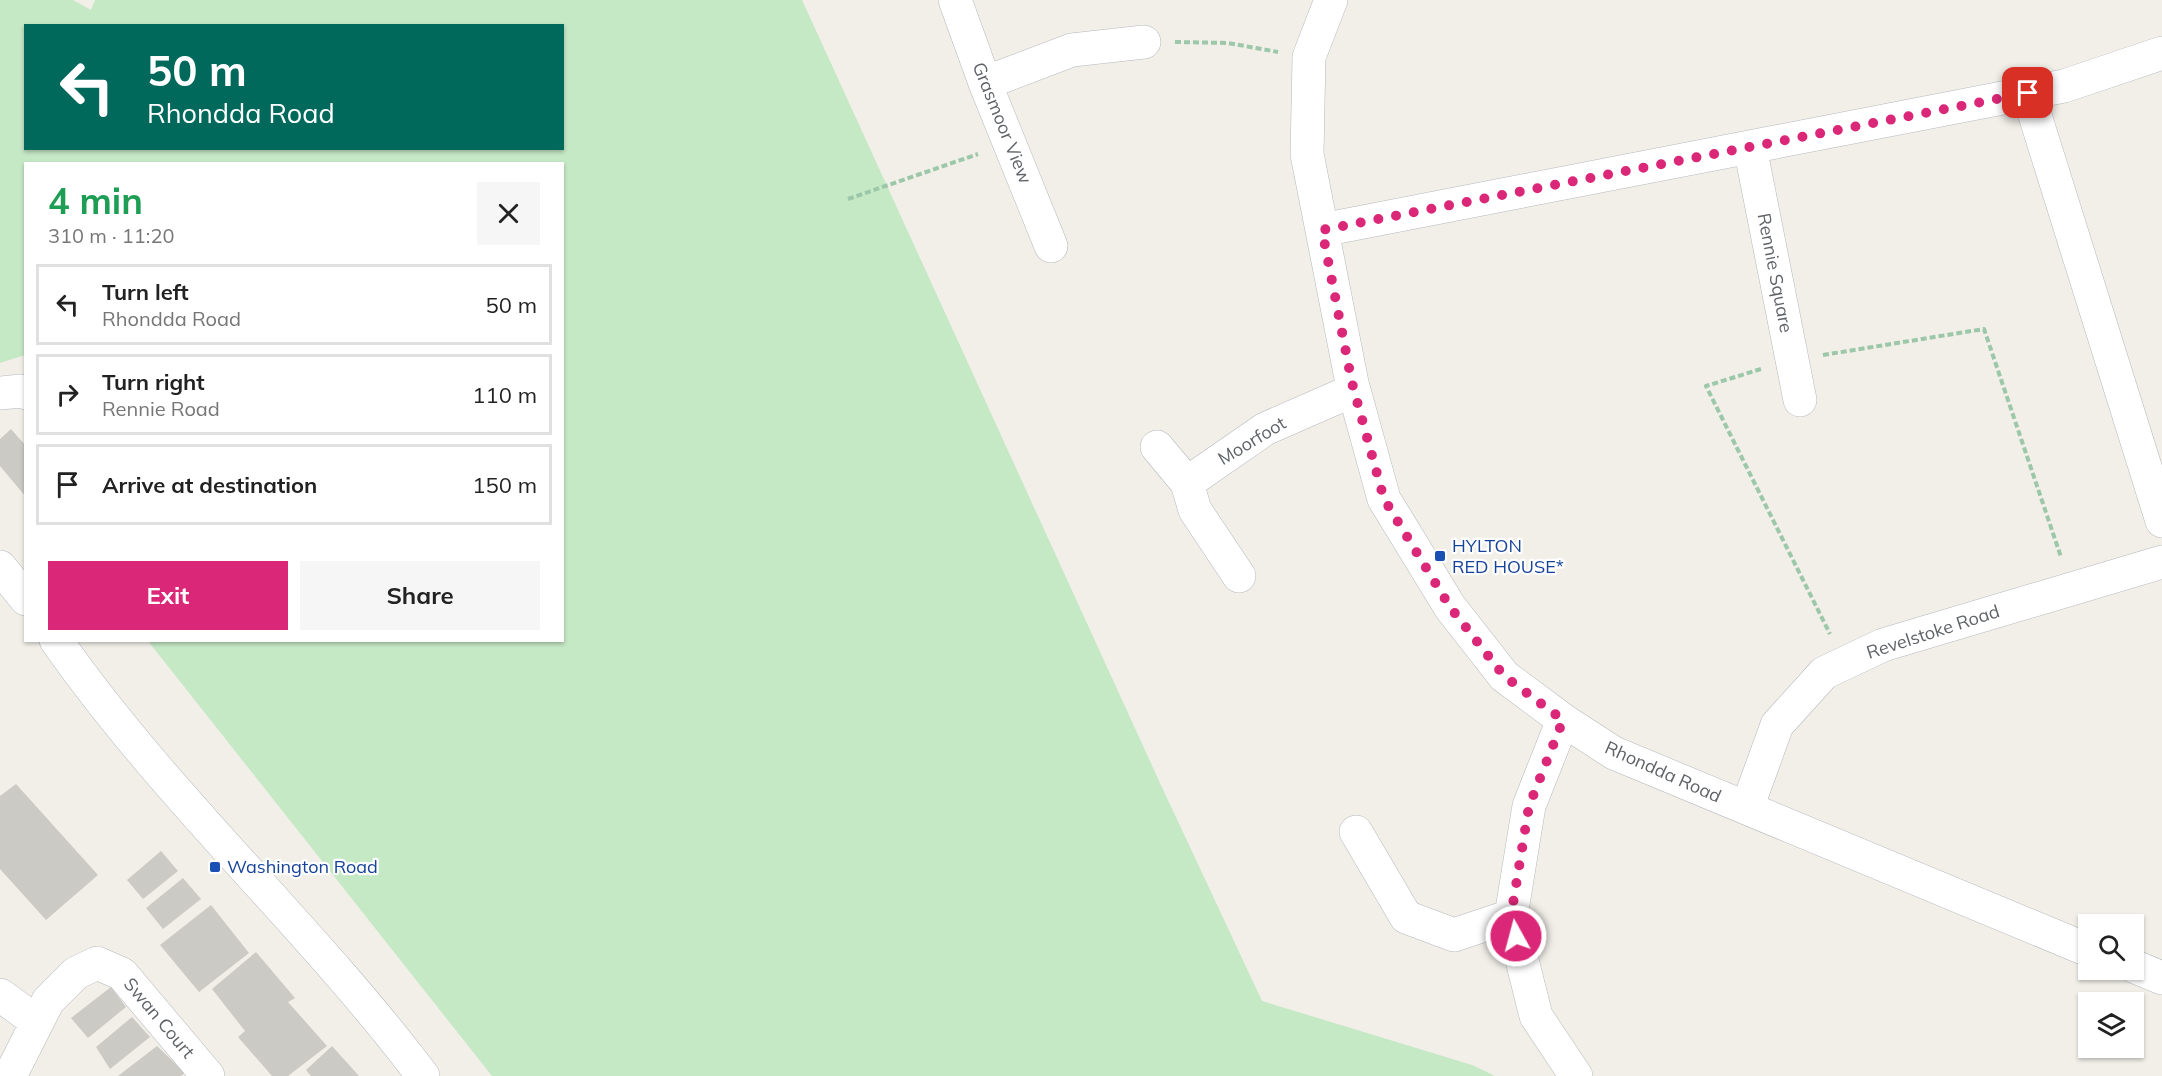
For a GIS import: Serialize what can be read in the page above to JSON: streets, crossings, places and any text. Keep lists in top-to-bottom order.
{
  "streets": {
    "street": [
      "Grasmoor View",
      "Rennie Square",
      "Moorfoot",
      "Revelstoke Road",
      "Rhondda Road",
      "Swan Court"
    ]
  },
  "crossings": [
    ["Moorfoot", "Rhondda Road"],
    ["Revelstoke Road", "Rhondda Road"]
  ],
  "places": {
    "transit": ["HYLTON RED HOUSE*", "Washington Road"]
  },
  "page": {
    "turn": ["50 m", "Rhondda Road"],
    "heading": ["4 min", "310 m · 11:20"],
    "list": [
      {
        "name": "Turn left",
        "note": "Rhondda Road",
        "value": "50 m"
      },
      {
        "name": "Turn right",
        "note": "Rennie Road",
        "value": "110 m"
      },
      {
        "name": "Arrive at destination",
        "value": "150 m"
      }
    ],
    "buttons": ["Exit", "Share"]
  }
}
